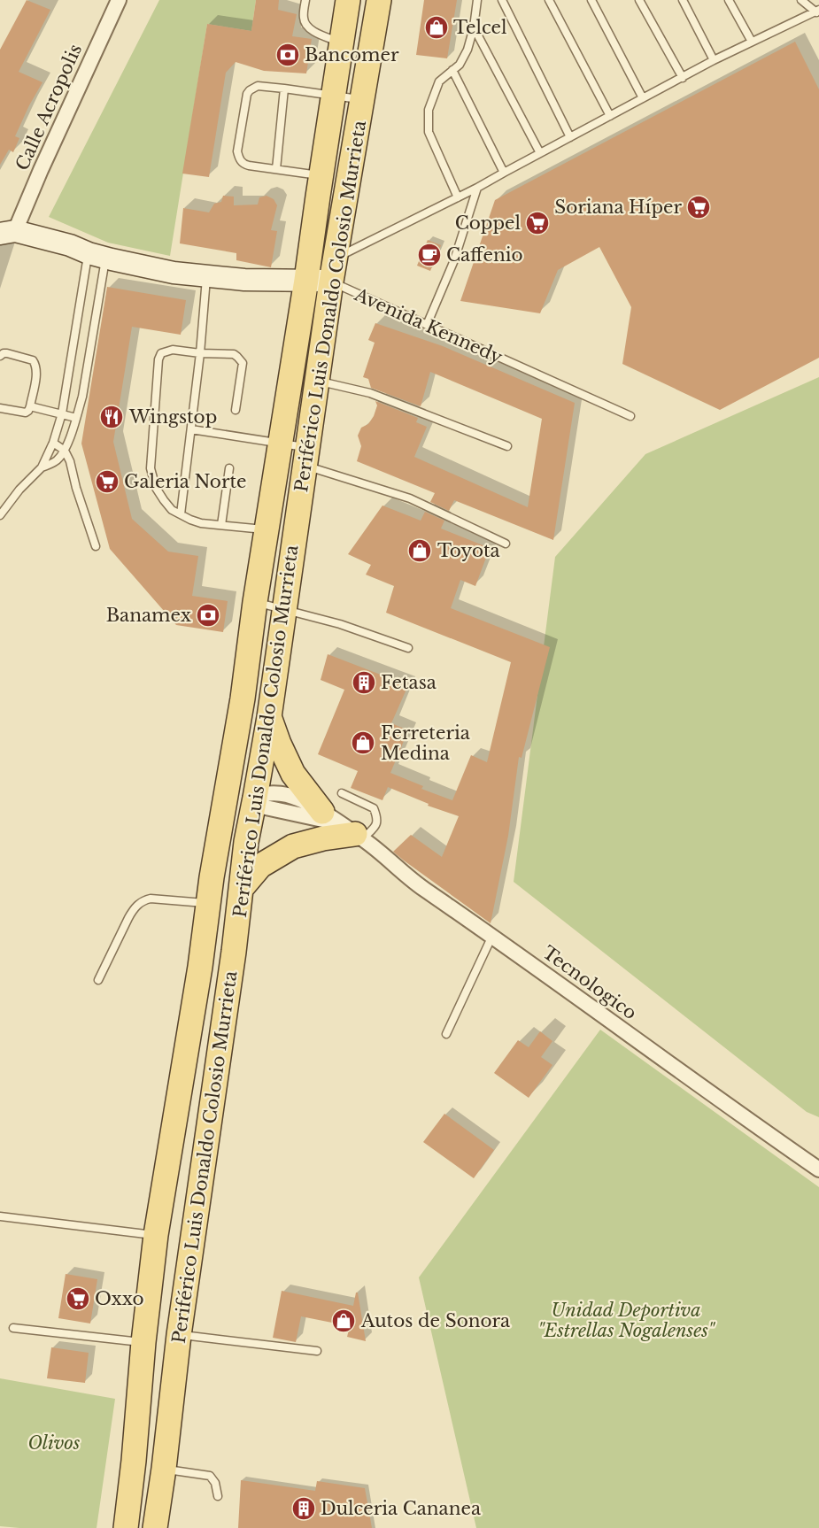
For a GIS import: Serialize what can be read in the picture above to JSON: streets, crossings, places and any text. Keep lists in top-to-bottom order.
{
  "streets": {
    "main road": ["Periférico Luis Donaldo Colosio Murrieta"],
    "street": ["Calle Acropolis", "Avenida Kennedy", "Tecnologico"]
  },
  "crossings": [
    ["Calle Acropolis", "Avenida Kennedy"],
    ["Periférico Luis Donaldo Colosio Murrieta", "Avenida Kennedy"],
    ["Periférico Luis Donaldo Colosio Murrieta", "Tecnologico"]
  ],
  "parks": ["Unidad Deportiva \"Estrellas Nogalenses\"", "Olivos"],
  "places": {
    "shop": [
      "Telcel",
      "Toyota",
      "Ferreteria Medina",
      "Autos de Sonora"
    ],
    "bank": ["Bancomer", "Banamex"],
    "supermarket": [
      "Soriana Híper",
      "Coppel",
      "Galeria Norte",
      "Oxxo"
    ],
    "cafe": ["Caffenio"],
    "restaurant": ["Wingstop"],
    "building": ["Fetasa", "Dulceria Cananea"]
  }
}
